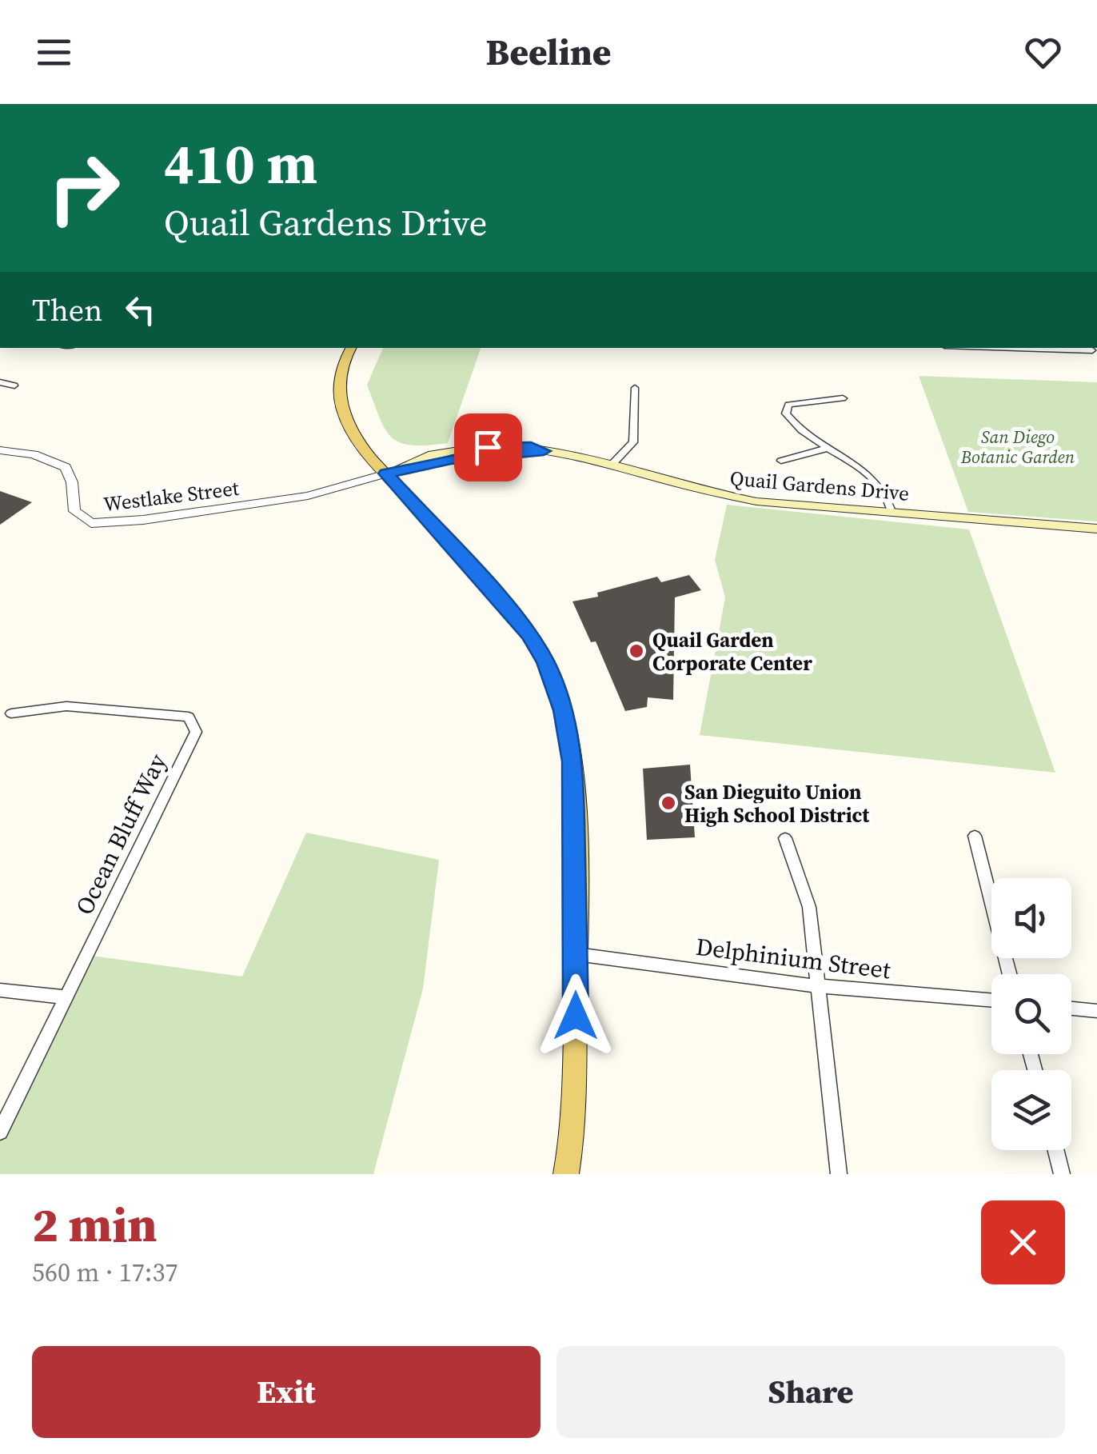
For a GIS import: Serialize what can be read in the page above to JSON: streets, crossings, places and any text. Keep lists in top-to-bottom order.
{
  "streets": {
    "main road": ["Quail Gardens Drive"],
    "street": ["Westlake Street", "Ocean Bluff Way", "Delphinium Street"]
  },
  "crossings": [
    ["Quail Gardens Drive", "Westlake Street"]
  ],
  "parks": ["San Diego Botanic Garden"],
  "places": ["Quail Garden Corporate Center", "San Dieguito Union High School District"],
  "page": {
    "header": "Beeline",
    "turn": ["410 m", "Quail Gardens Drive"],
    "then": "Then",
    "heading": ["2 min", "560 m · 17:37"],
    "buttons": ["Exit", "Share"]
  }
}
